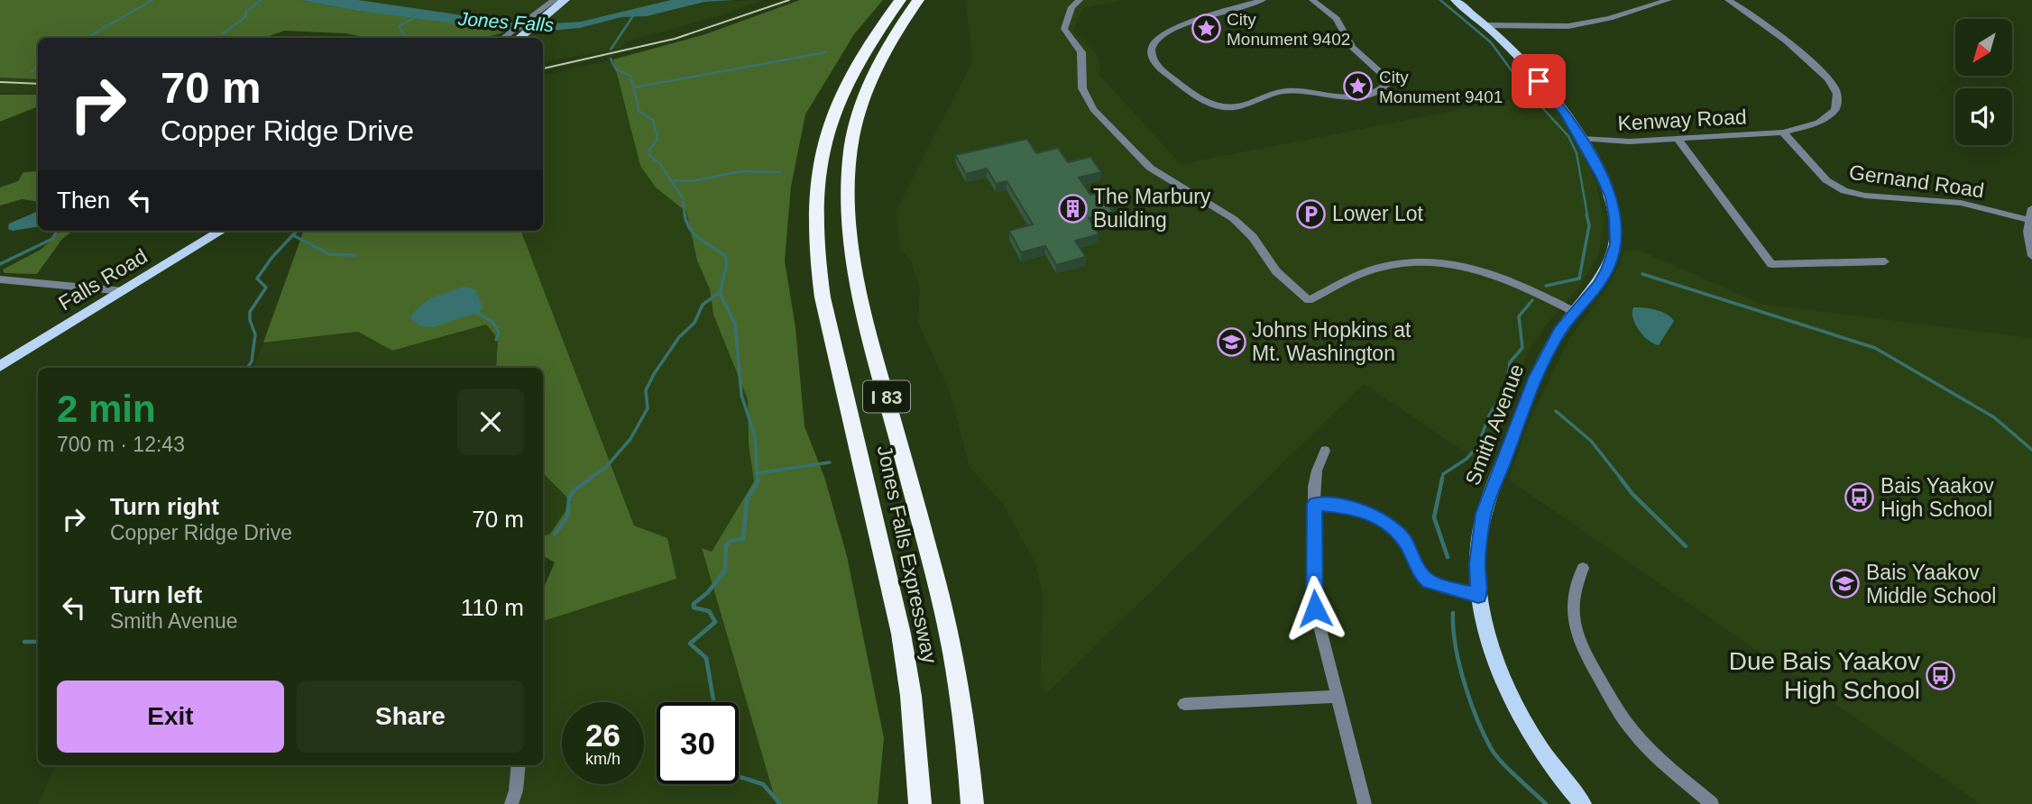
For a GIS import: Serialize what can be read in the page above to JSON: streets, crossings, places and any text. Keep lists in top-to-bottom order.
{
  "streets": {
    "highway": ["I 83", "Jones Falls Expressway"],
    "main road": ["Falls Road", "Smith Avenue"],
    "street": ["Kenway Road", "Gernand Road"]
  },
  "crossings": [
    ["Kenway Road", "Gernand Road"],
    ["Kenway Road", "Smith Avenue"]
  ],
  "water": ["Jones Falls"],
  "places": {
    "place": ["City Monument 9402", "City Monument 9401"],
    "building": ["The Marbury Building"],
    "parking": ["Lower Lot"],
    "school or university": ["Johns Hopkins at Mt. Washington", "Bais Yaakov Middle School"],
    "bus stop": ["Bais Yaakov High School", "Due Bais Yaakov High School"]
  },
  "north": "bottom left",
  "page": {
    "turn": ["70 m", "Copper Ridge Drive"],
    "then": "Then",
    "heading": ["2 min", "700 m · 12:43"],
    "list": [
      {
        "name": "Turn right",
        "note": "Copper Ridge Drive",
        "value": "70 m"
      },
      {
        "name": "Turn left",
        "note": "Smith Avenue",
        "value": "110 m"
      }
    ],
    "buttons": ["Exit", "Share"],
    "speed": "26 km/h",
    "limit": "30"
  }
}
